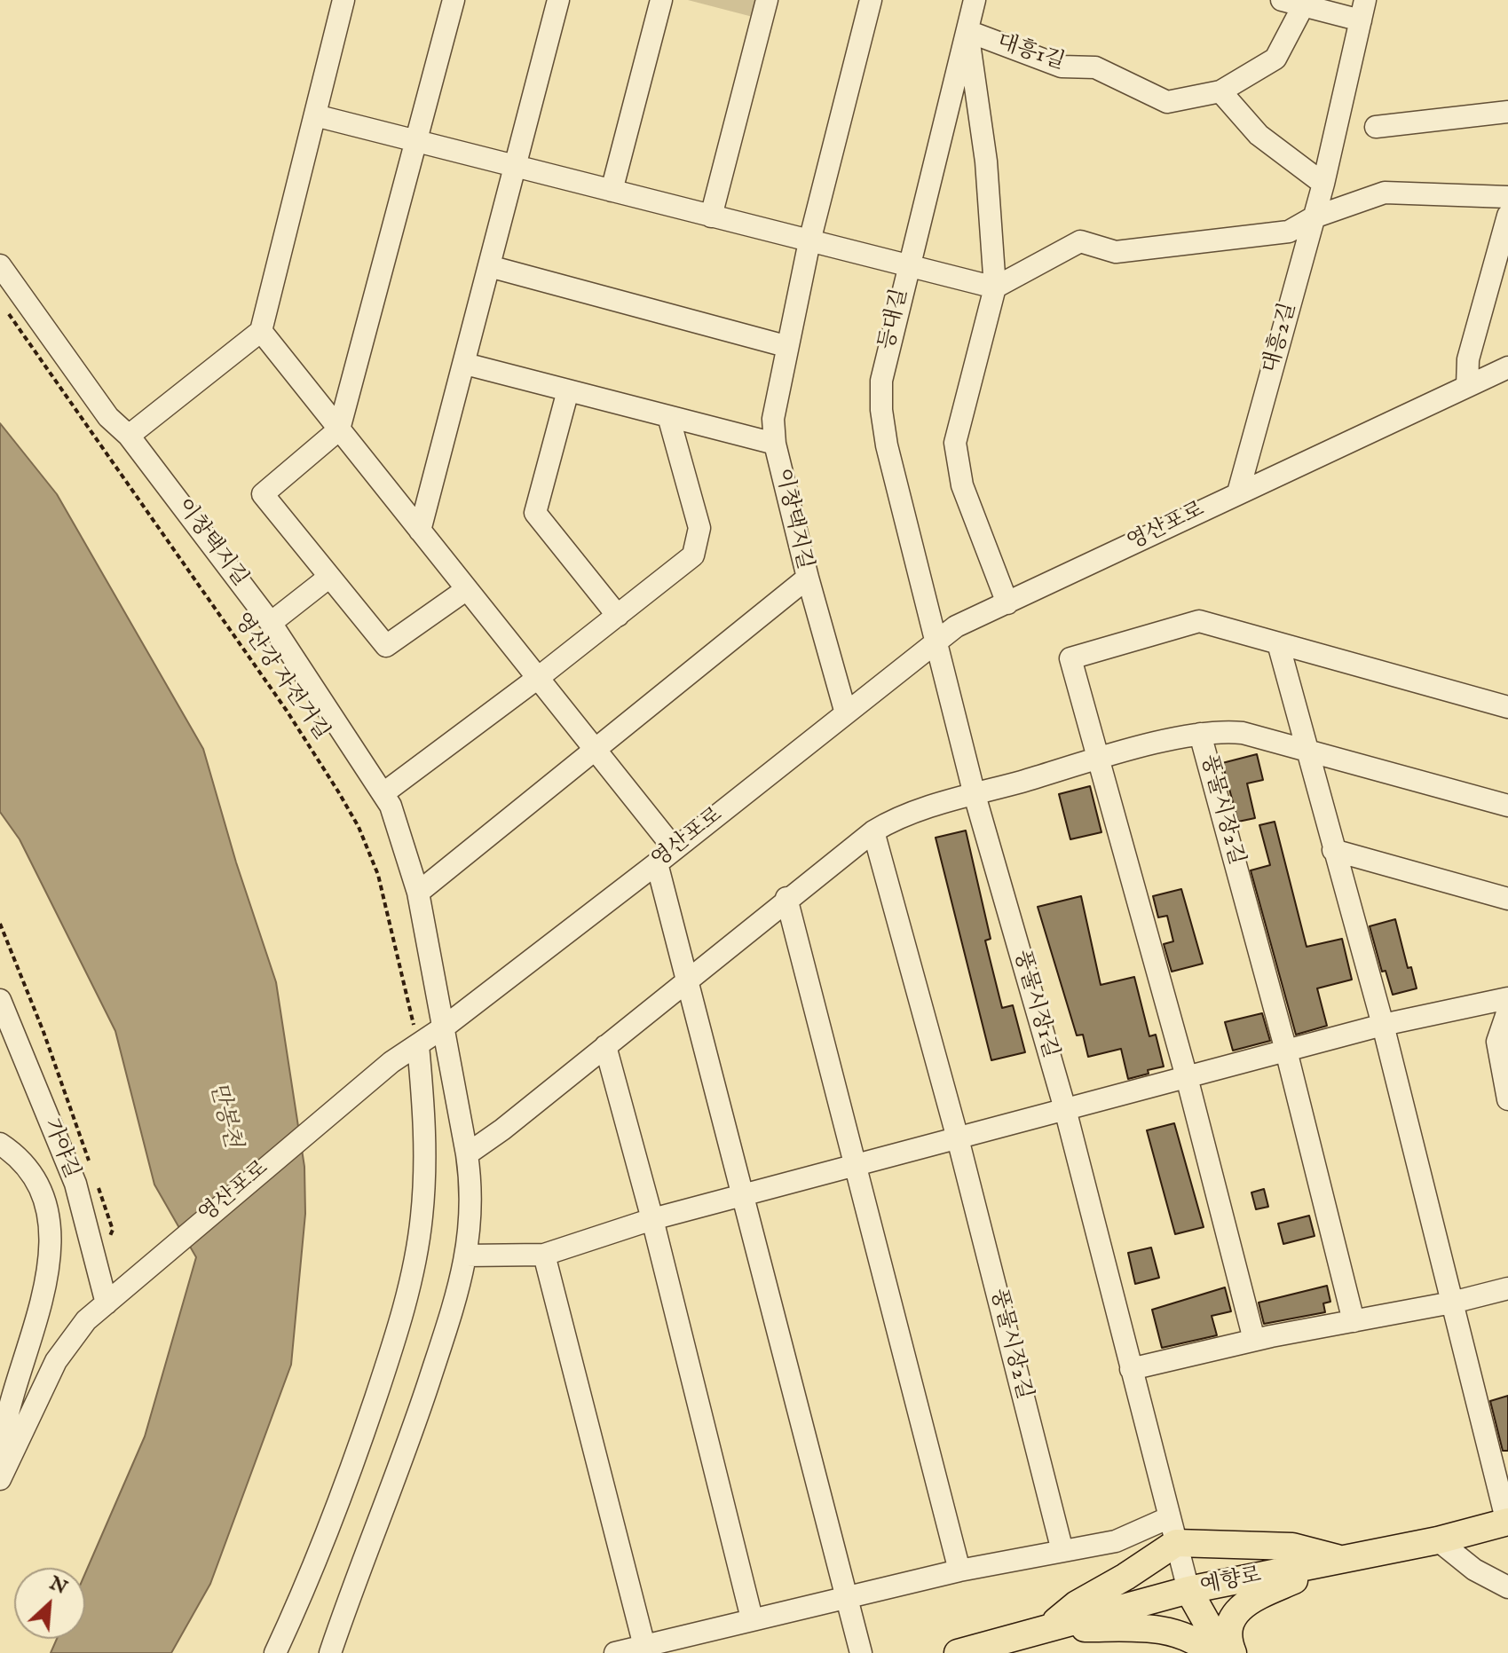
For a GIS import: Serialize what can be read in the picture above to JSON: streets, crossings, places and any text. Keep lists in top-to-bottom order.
{
  "streets": {
    "main road": ["예향로"],
    "street": [
      "대흥1길",
      "등대길",
      "대흥2길",
      "이창택지길",
      "영산포로",
      "풍물시장2길",
      "풍물시장1길",
      "가야길"
    ],
    "path": ["영산강 자전거길"]
  },
  "crossings": [
    ["대흥1길", "등대길"],
    ["대흥1길", "대흥2길"],
    ["대흥1길", "영산포로"],
    ["등대길", "영산포로"],
    ["등대길", "풍물시장1길"],
    ["대흥2길", "영산포로"],
    ["이창택지길", "영산포로"],
    ["영산포로", "영산강 자전거길"],
    ["영산포로", "풍물시장1길"],
    ["영산포로", "가야길"],
    ["풍물시장2길", "풍물시장1길"],
    ["풍물시장1길", "예향로"]
  ],
  "water": ["만봉천"],
  "north": "top right"
}
